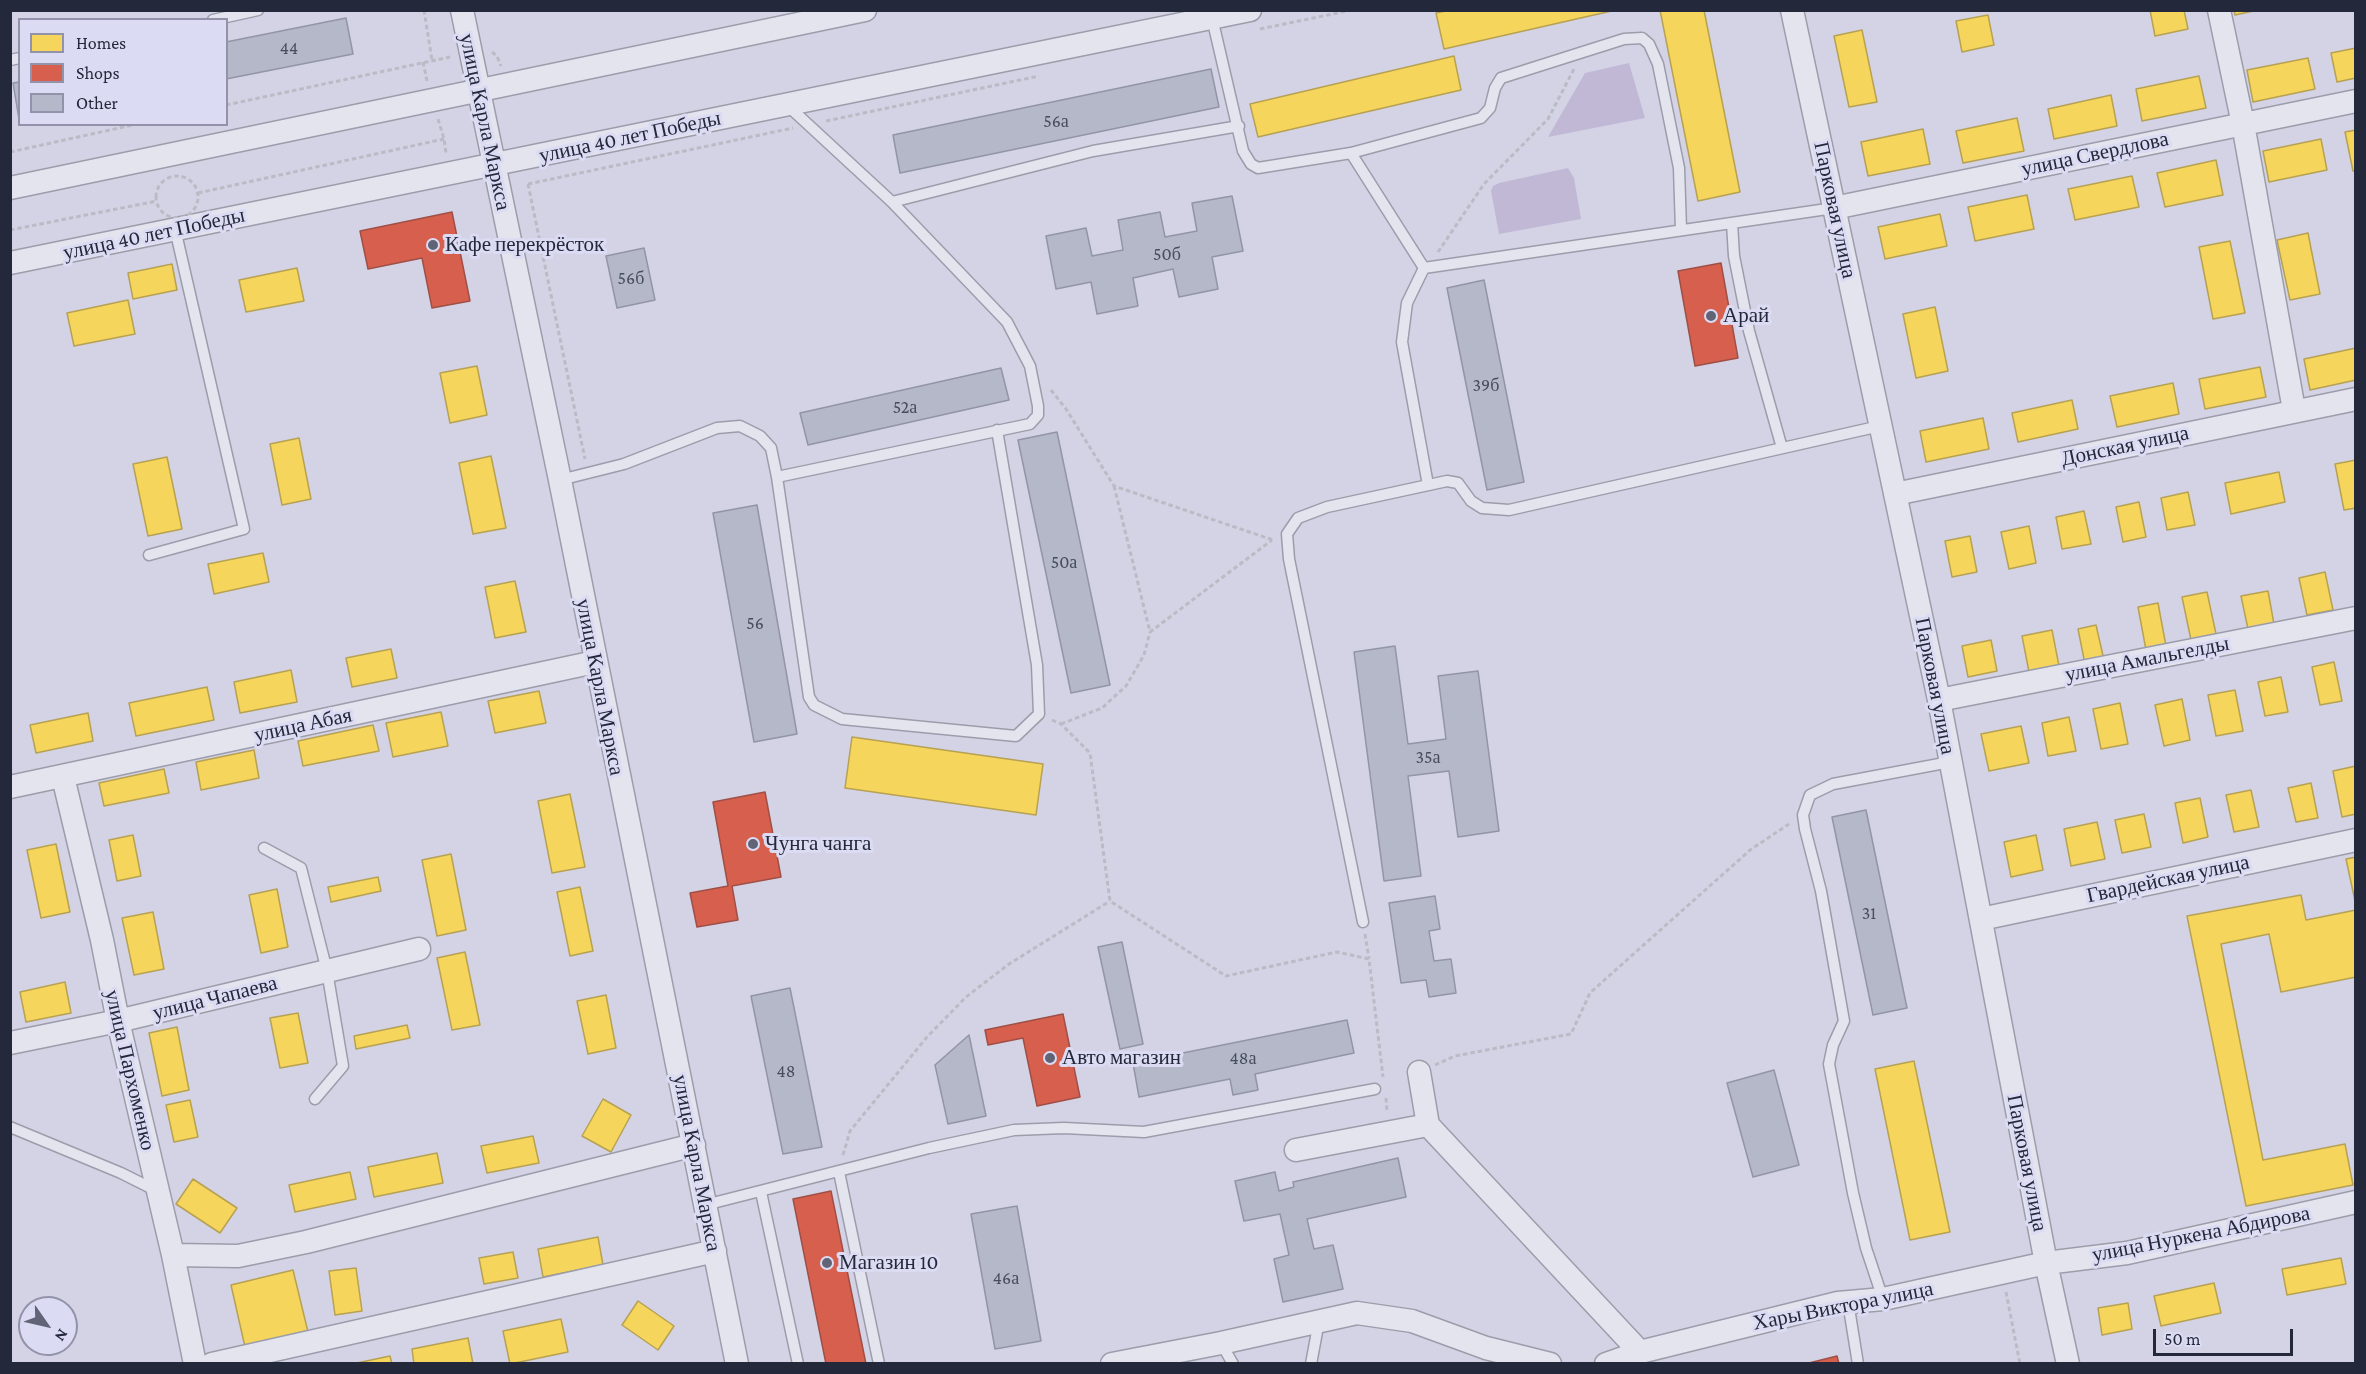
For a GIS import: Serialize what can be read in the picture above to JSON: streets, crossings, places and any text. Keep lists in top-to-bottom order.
{
  "streets": {
    "street": [
      "улица Карла Маркса",
      "улица 40 лет Победы",
      "улица Свердлова",
      "Парковая улица",
      "Донская улица",
      "улица Амальгелды",
      "улица Абая",
      "Гвардейская улица",
      "улица Чапаева",
      "улица Пархоменко",
      "улица Нуркена Абдирова",
      "Хары Виктора улица"
    ]
  },
  "crossings": [
    ["улица Карла Маркса", "улица 40 лет Победы"],
    ["улица Карла Маркса", "улица Абая"],
    ["улица Свердлова", "Парковая улица"],
    ["Парковая улица", "Донская улица"],
    ["Парковая улица", "улица Амальгелды"],
    ["Парковая улица", "Гвардейская улица"],
    ["Парковая улица", "улица Нуркена Абдирова"],
    ["Парковая улица", "Хары Виктора улица"],
    ["улица Абая", "улица Пархоменко"],
    ["улица Чапаева", "улица Пархоменко"],
    ["улица Нуркена Абдирова", "Хары Виктора улица"]
  ],
  "places": [
    "Кафе перекрёсток",
    "Арай",
    "Чунга чанга",
    "Авто магазин",
    "Магазин 10"
  ],
  "house_numbers": [
    "44",
    "56а",
    "50б",
    "56б",
    "39б",
    "52а",
    "50а",
    "56",
    "35а",
    "31",
    "48а",
    "48",
    "46а"
  ],
  "legend": ["Homes", "Shops", "Other"],
  "scale_bar": "50 m",
  "north": "bottom right"
}
